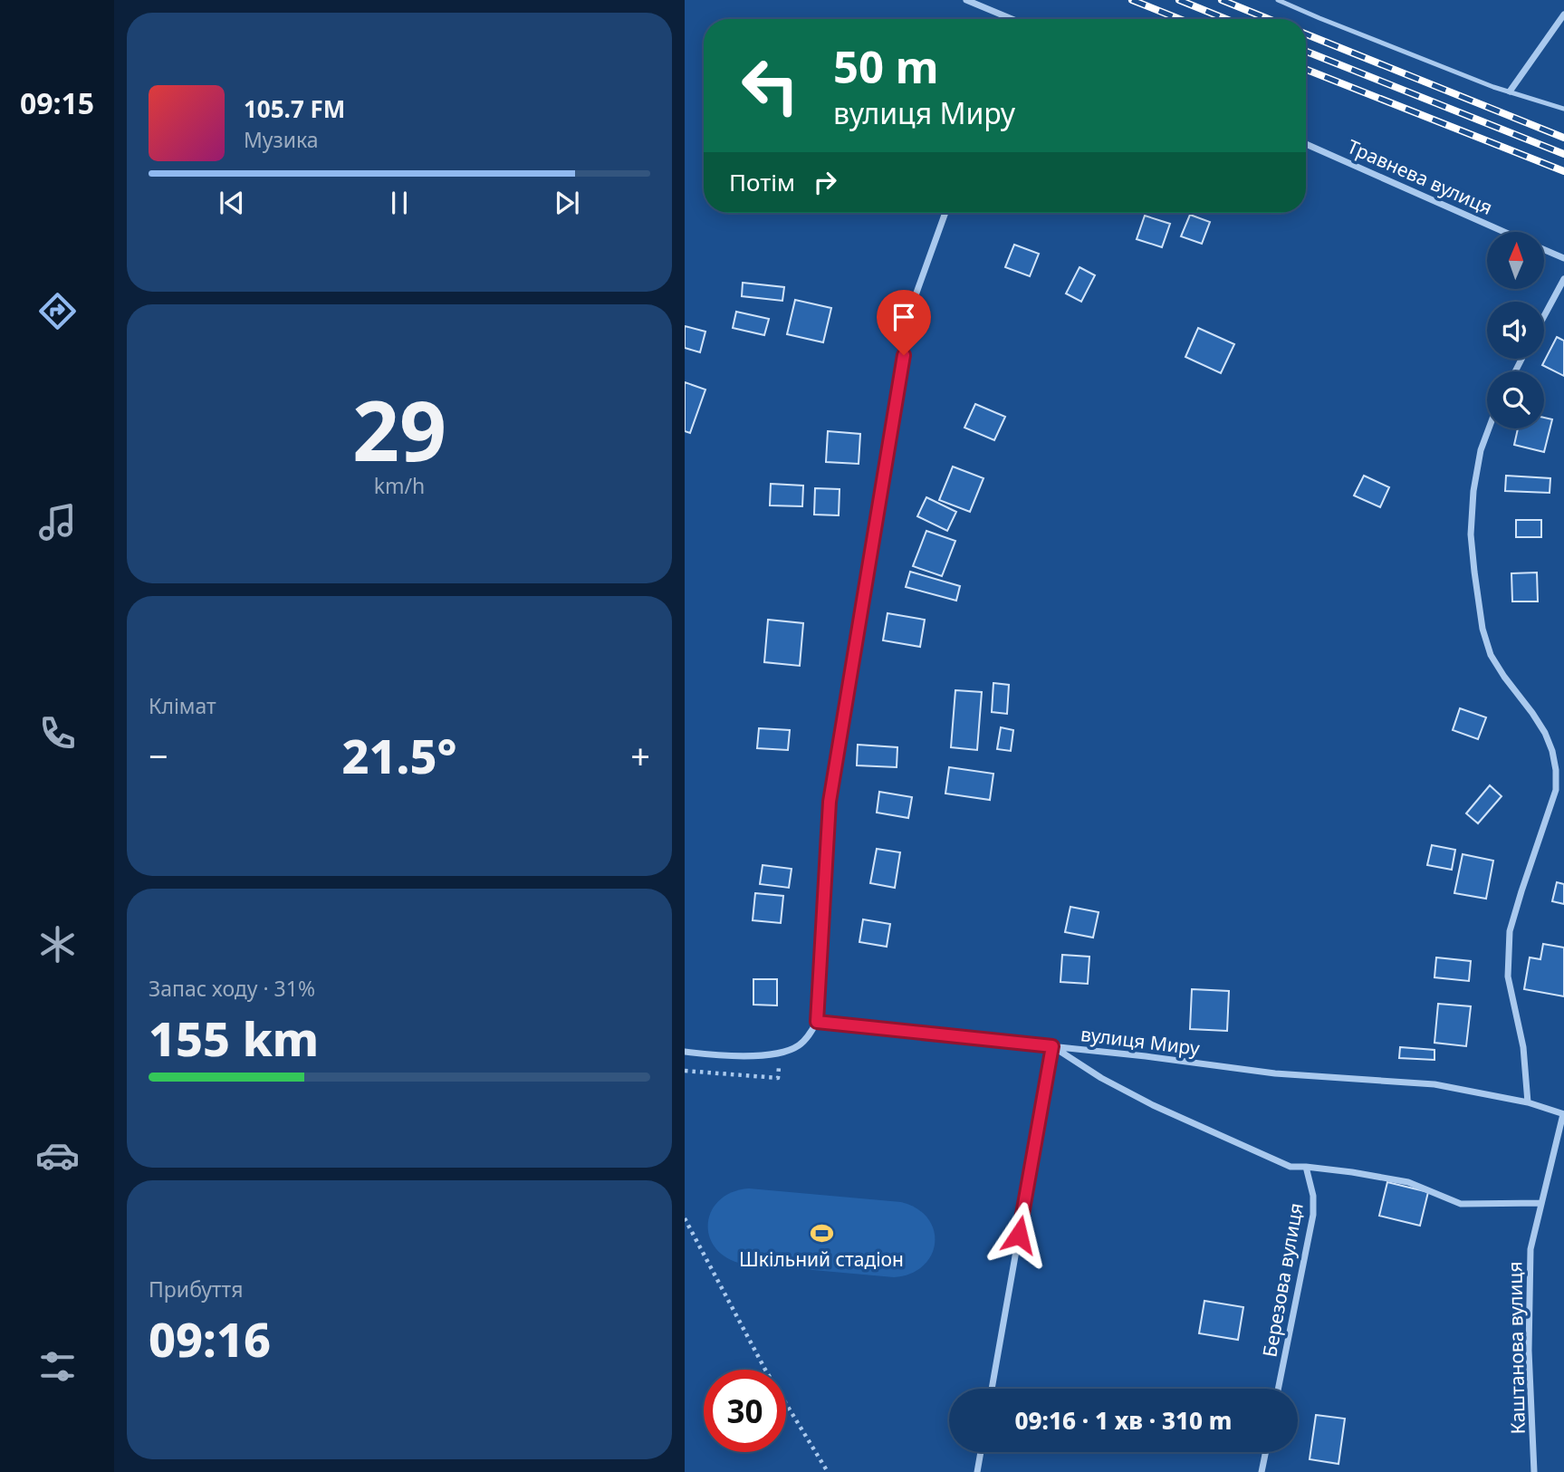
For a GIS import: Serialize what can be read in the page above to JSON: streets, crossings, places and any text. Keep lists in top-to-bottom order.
{
  "streets": {
    "street": [
      "Травнева вулиця",
      "вулиця Миру",
      "Березова вулиця",
      "Каштанова вулиця"
    ]
  },
  "crossings": [
    ["вулиця Миру", "Каштанова вулиця"]
  ],
  "places": {
    "sports": ["Шкільний стадіон"]
  },
  "north": "top",
  "page": {
    "tabs": "09:15",
    "turn": ["50 m", "вулиця Миру"],
    "song": ["105.7 FM", "Музика"],
    "then": "Потім",
    "tile": [
      ["29", "km/h"],
      "Клімат",
      ["Запас ходу · 31%", "155 km"],
      ["Прибуття", "09:16"]
    ],
    "heat": ["−", "21.5°", "+"],
    "limit": "30",
    "trip": "09:16 · 1 хв · 310 m"
  }
}
